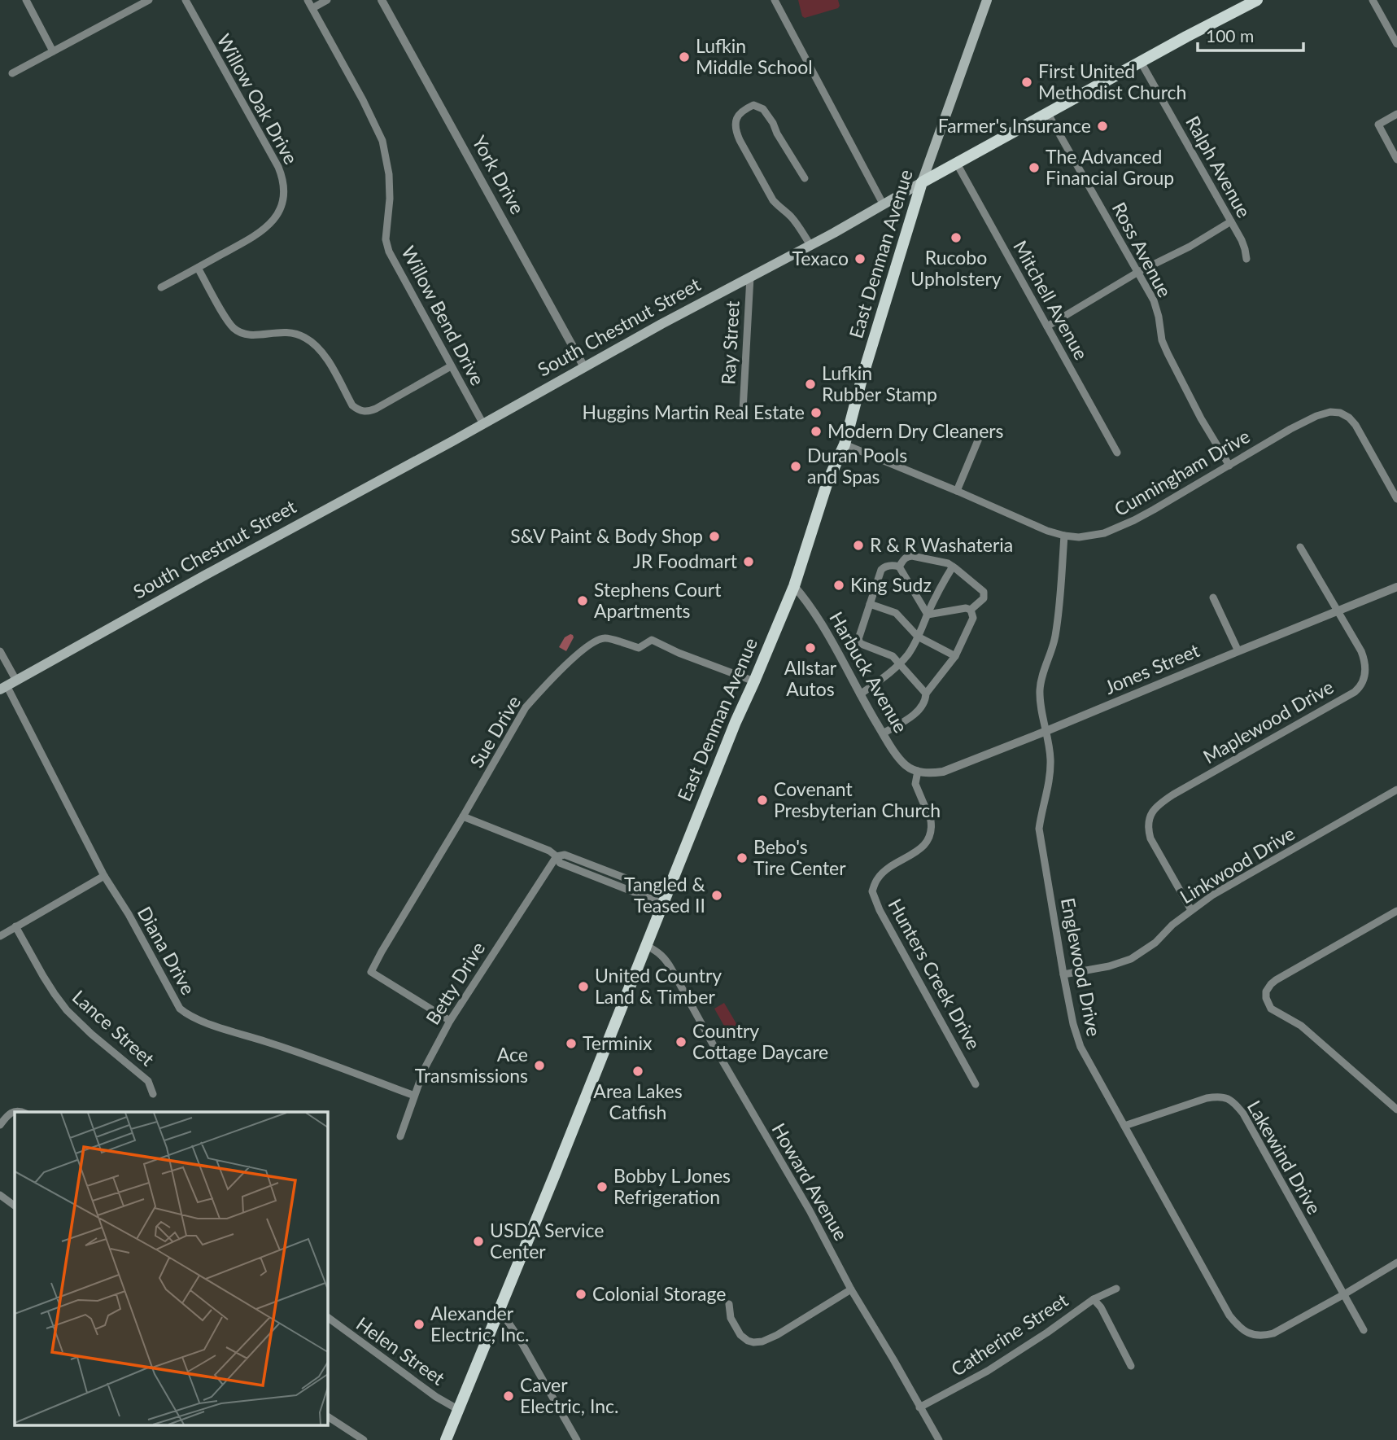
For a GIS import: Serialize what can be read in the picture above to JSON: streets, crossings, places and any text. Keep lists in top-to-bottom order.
{
  "streets": {
    "main road": ["East Denman Avenue", "South Chestnut Street"],
    "street": [
      "Willow Oak Drive",
      "Ralph Avenue",
      "York Drive",
      "Ross Avenue",
      "Mitchell Avenue",
      "Willow Bend Drive",
      "Ray Street",
      "Cunningham Drive",
      "Jones Street",
      "Harbuck Avenue",
      "Maplewood Drive",
      "Sue Drive",
      "Linkwood Drive",
      "Diana Drive",
      "Englewood Drive",
      "Hunters Creek Drive",
      "Betty Drive",
      "Lance Street",
      "Lakewind Drive",
      "Howard Avenue",
      "Catherine Street",
      "Helen Street"
    ]
  },
  "crossings": [
    ["Ralph Avenue", "South Chestnut Street"],
    ["York Drive", "South Chestnut Street"],
    ["Ross Avenue", "South Chestnut Street"],
    ["Ross Avenue", "Cunningham Drive"],
    ["East Denman Avenue", "South Chestnut Street"],
    ["East Denman Avenue", "Cunningham Drive"],
    ["East Denman Avenue", "Harbuck Avenue"],
    ["East Denman Avenue", "Sue Drive"],
    ["East Denman Avenue", "Howard Avenue"],
    ["East Denman Avenue", "Helen Street"],
    ["Mitchell Avenue", "South Chestnut Street"],
    ["Willow Bend Drive", "South Chestnut Street"],
    ["South Chestnut Street", "Ray Street"],
    ["South Chestnut Street", "Diana Drive"],
    ["Cunningham Drive", "Englewood Drive"],
    ["Jones Street", "Harbuck Avenue"],
    ["Jones Street", "Maplewood Drive"],
    ["Jones Street", "Englewood Drive"],
    ["Jones Street", "Hunters Creek Drive"],
    ["Harbuck Avenue", "Hunters Creek Drive"],
    ["Maplewood Drive", "Linkwood Drive"],
    ["Sue Drive", "Betty Drive"],
    ["Linkwood Drive", "Englewood Drive"],
    ["Diana Drive", "Betty Drive"],
    ["Englewood Drive", "Lakewind Drive"],
    ["Howard Avenue", "Catherine Street"]
  ],
  "places": [
    "Lufkin Middle School",
    "First United Methodist Church",
    "Farmer's Insurance",
    "The Advanced Financial Group",
    "Rucobo Upholstery",
    "Texaco",
    "Lufkin Rubber Stamp",
    "Huggins Martin Real Estate",
    "Modern Dry Cleaners",
    "Duran Pools and Spas",
    "S&V Paint & Body Shop",
    "R & R Washateria",
    "JR Foodmart",
    "King Sudz",
    "Stephens Court Apartments",
    "Allstar Autos",
    "Covenant Presbyterian Church",
    "Bebo's Tire Center",
    "Tangled & Teased II",
    "United Country Land & Timber",
    "Country Cottage Daycare",
    "Terminix",
    "Ace Transmissions",
    "Area Lakes Catfish",
    "Bobby L Jones Refrigeration",
    "USDA Service Center",
    "Colonial Storage",
    "Alexander Electric, Inc.",
    "Caver Electric, Inc."
  ],
  "scale_bar": "100 m"
}
